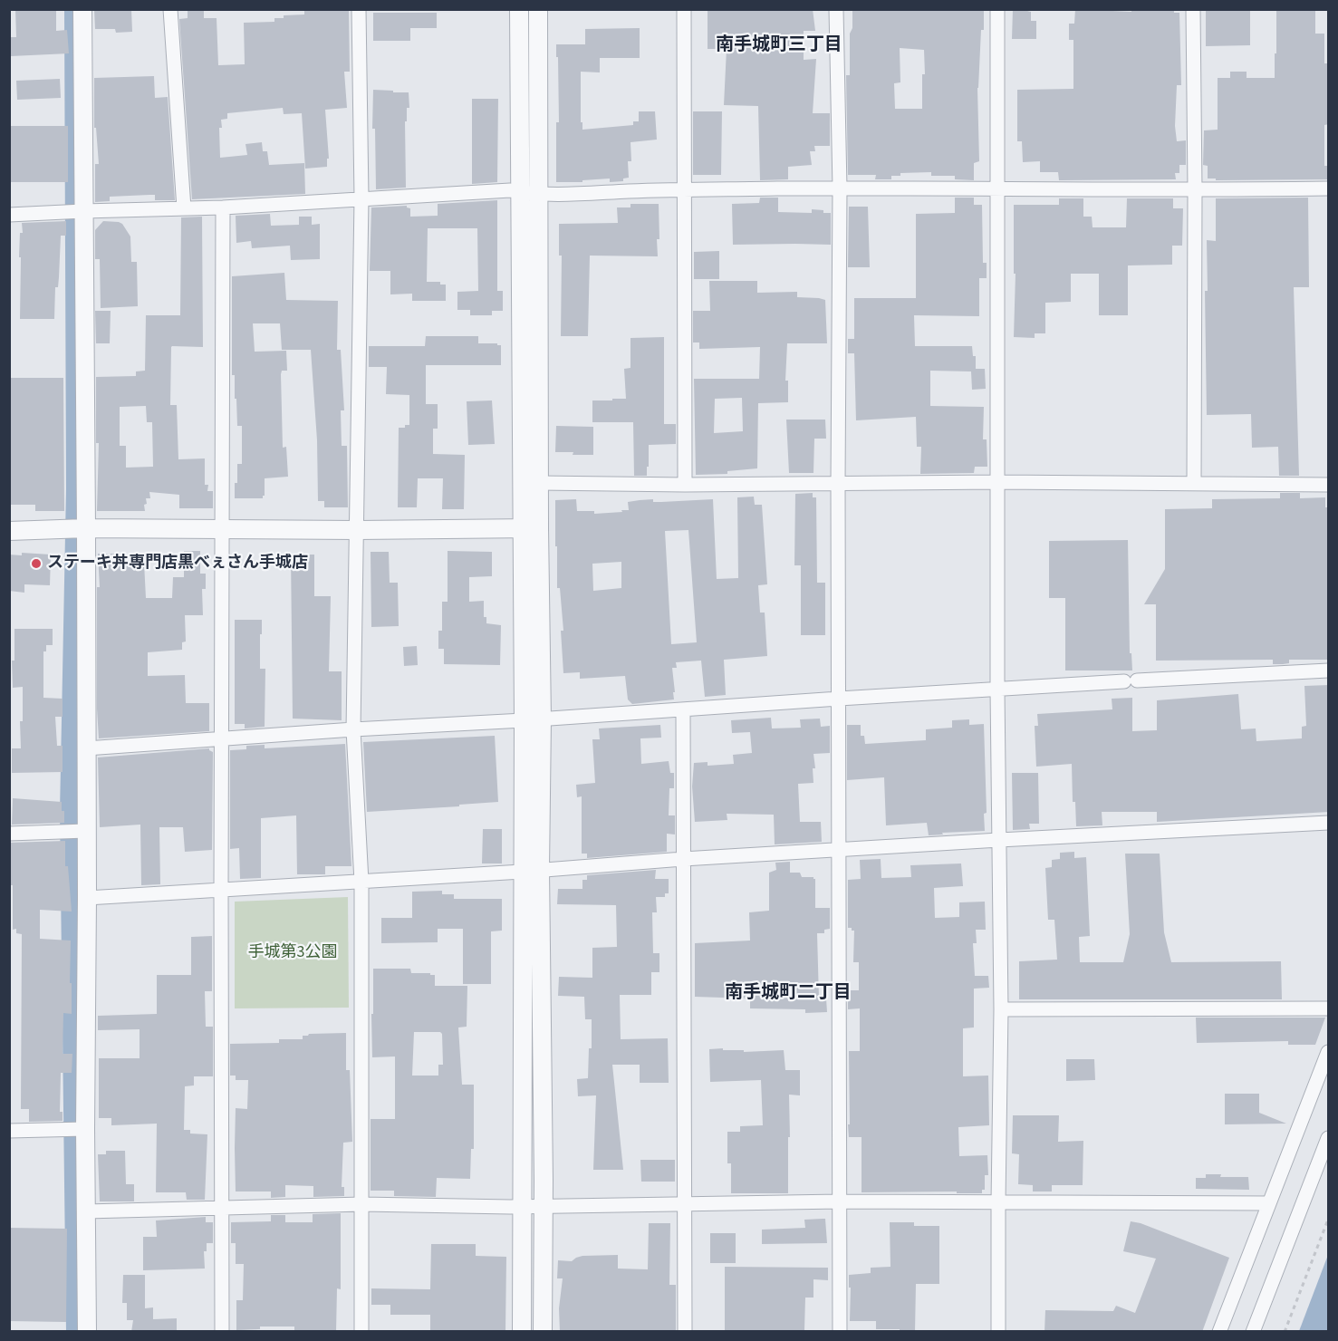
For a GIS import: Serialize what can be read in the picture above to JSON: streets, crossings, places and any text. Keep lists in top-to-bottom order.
{
  "districts": ["南手城町三丁目", "南手城町二丁目"],
  "parks": ["手城第3公園"],
  "places": ["ステーキ丼専門店黒べぇさん手城店"]
}
